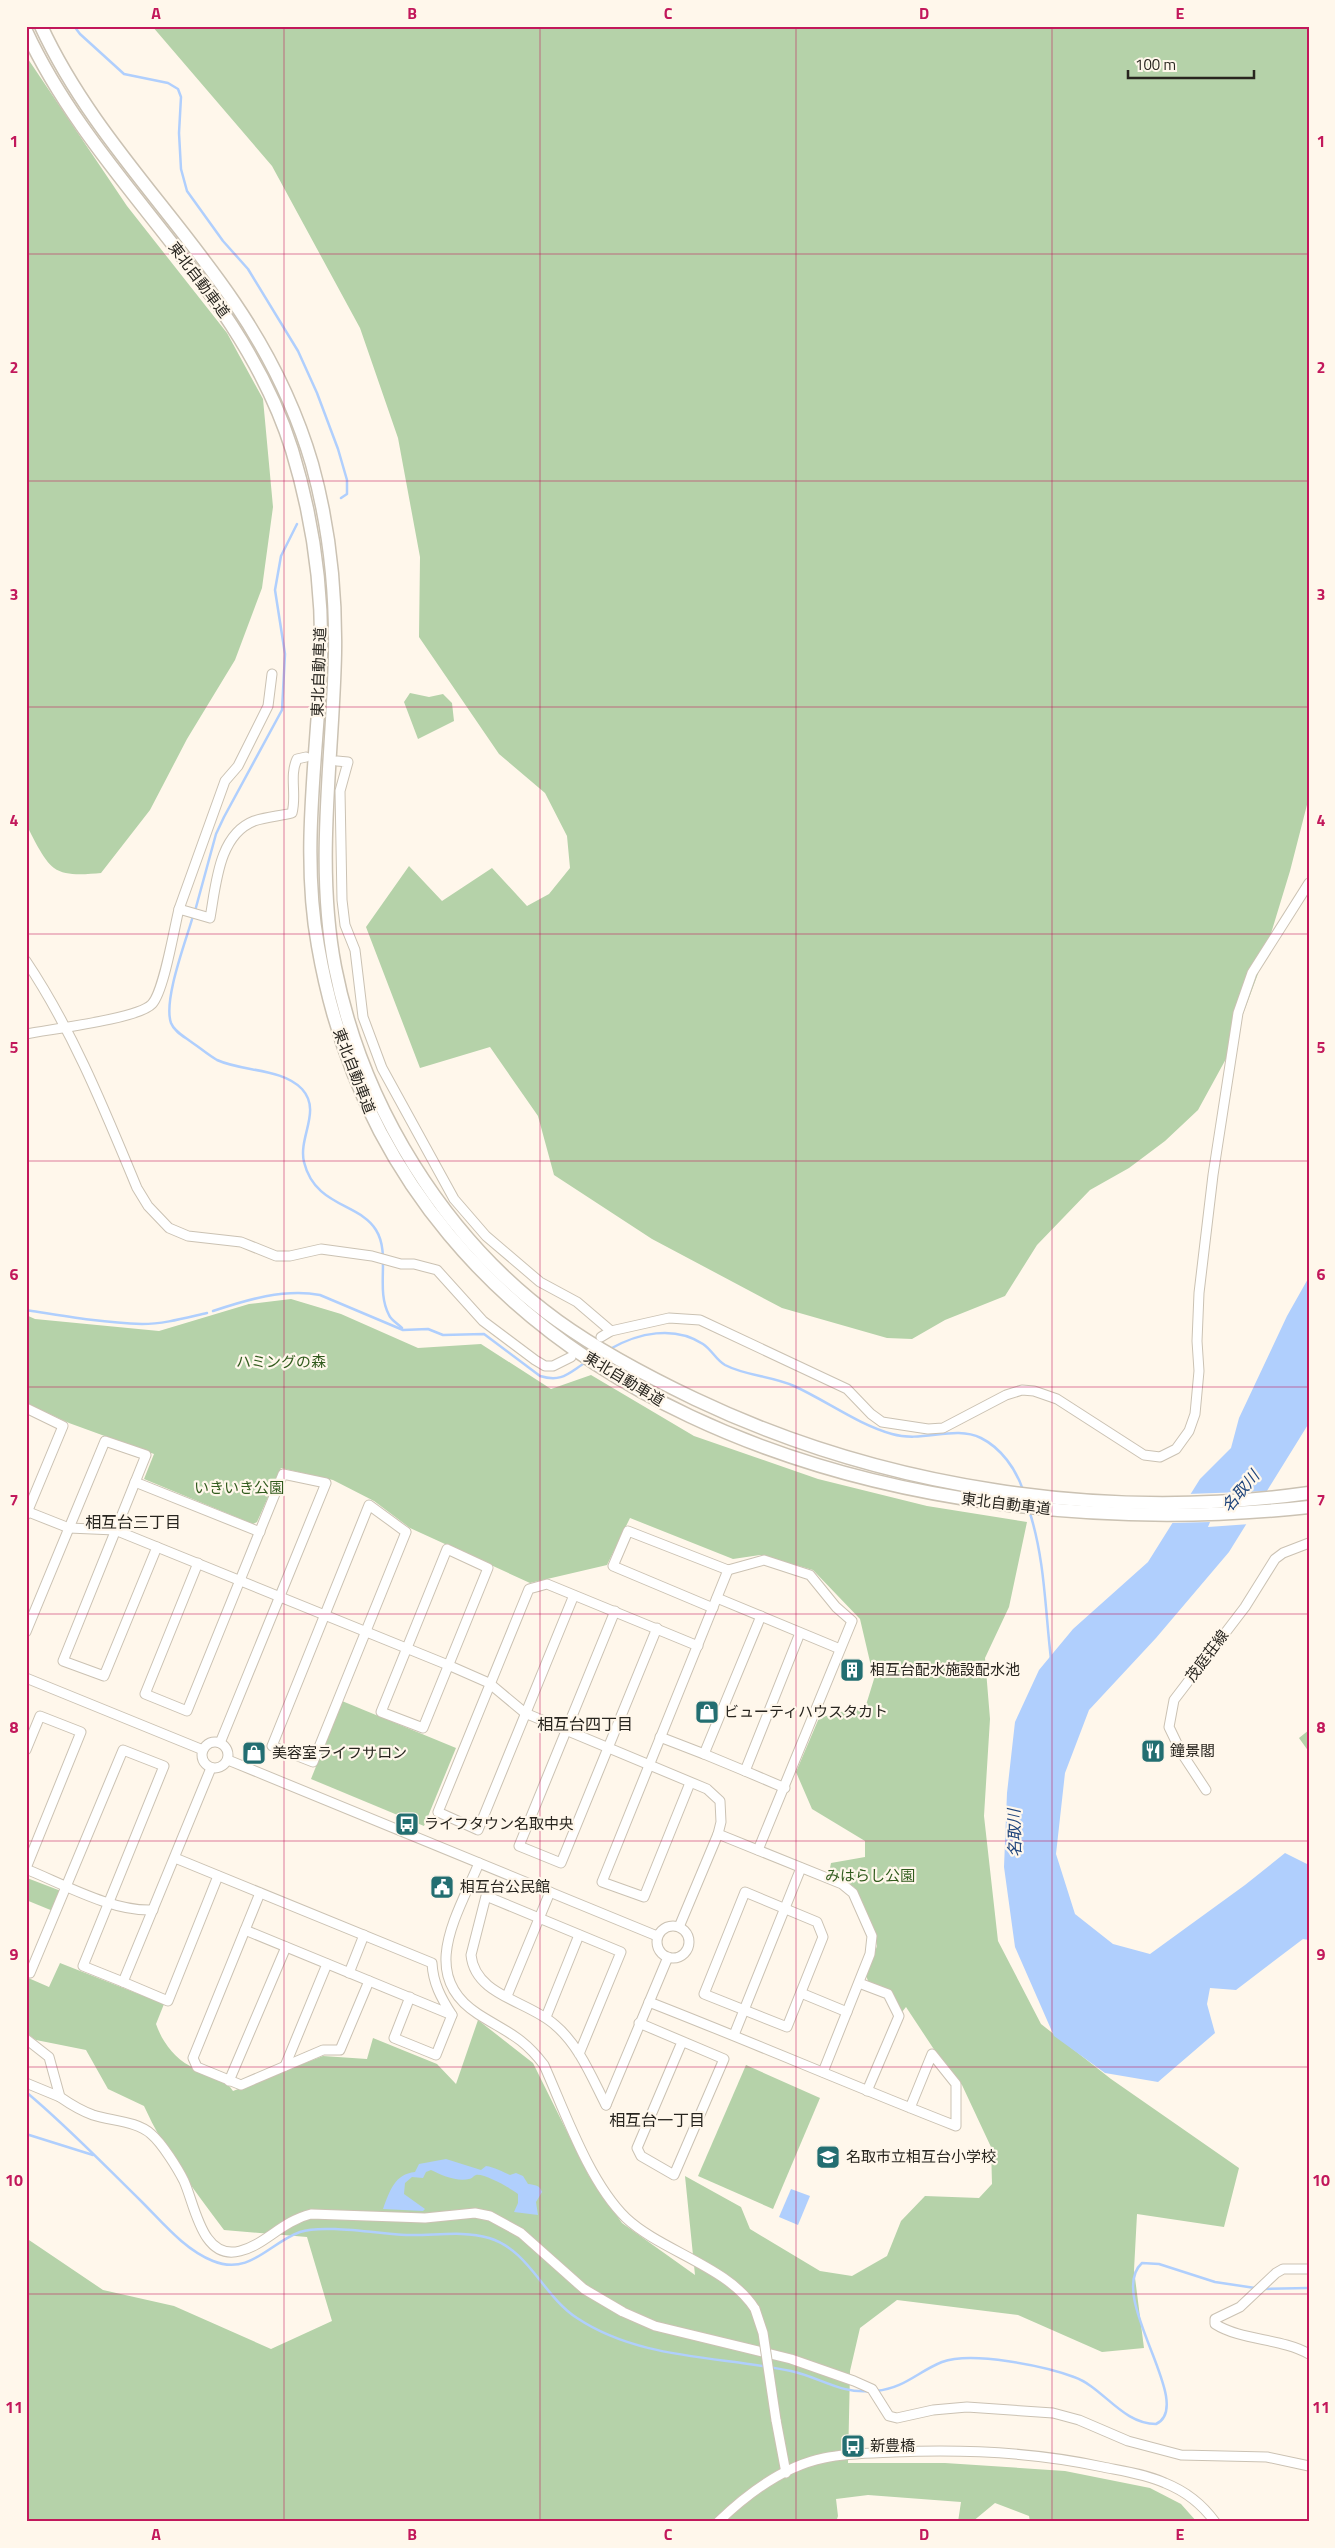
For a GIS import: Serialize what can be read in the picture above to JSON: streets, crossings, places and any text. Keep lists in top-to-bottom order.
{
  "streets": {
    "highway": ["東北自動車道"],
    "street": ["茂庭荘線"]
  },
  "districts": ["相互台三丁目", "相互台四丁目", "相互台一丁目"],
  "water": ["名取川"],
  "parks": ["ハミングの森", "いきいき公園", "みはらし公園"],
  "places": {
    "building": ["相互台配水施設配水池"],
    "shop": ["ビューティハウスタカト", "美容室ライフサロン"],
    "restaurant": ["鐘景閣"],
    "bus stop": ["ライフタウン名取中央", "新豊橋"],
    "public building": ["相互台公民館"],
    "school or university": ["名取市立相互台小学校"]
  },
  "scale_bar": "100 m",
  "grid": {
    "columns": [
      "A",
      "B",
      "C",
      "D",
      "E"
    ],
    "rows": [
      "1",
      "2",
      "3",
      "4",
      "5",
      "6",
      "7",
      "8",
      "9",
      "10",
      "11"
    ]
  }
}
